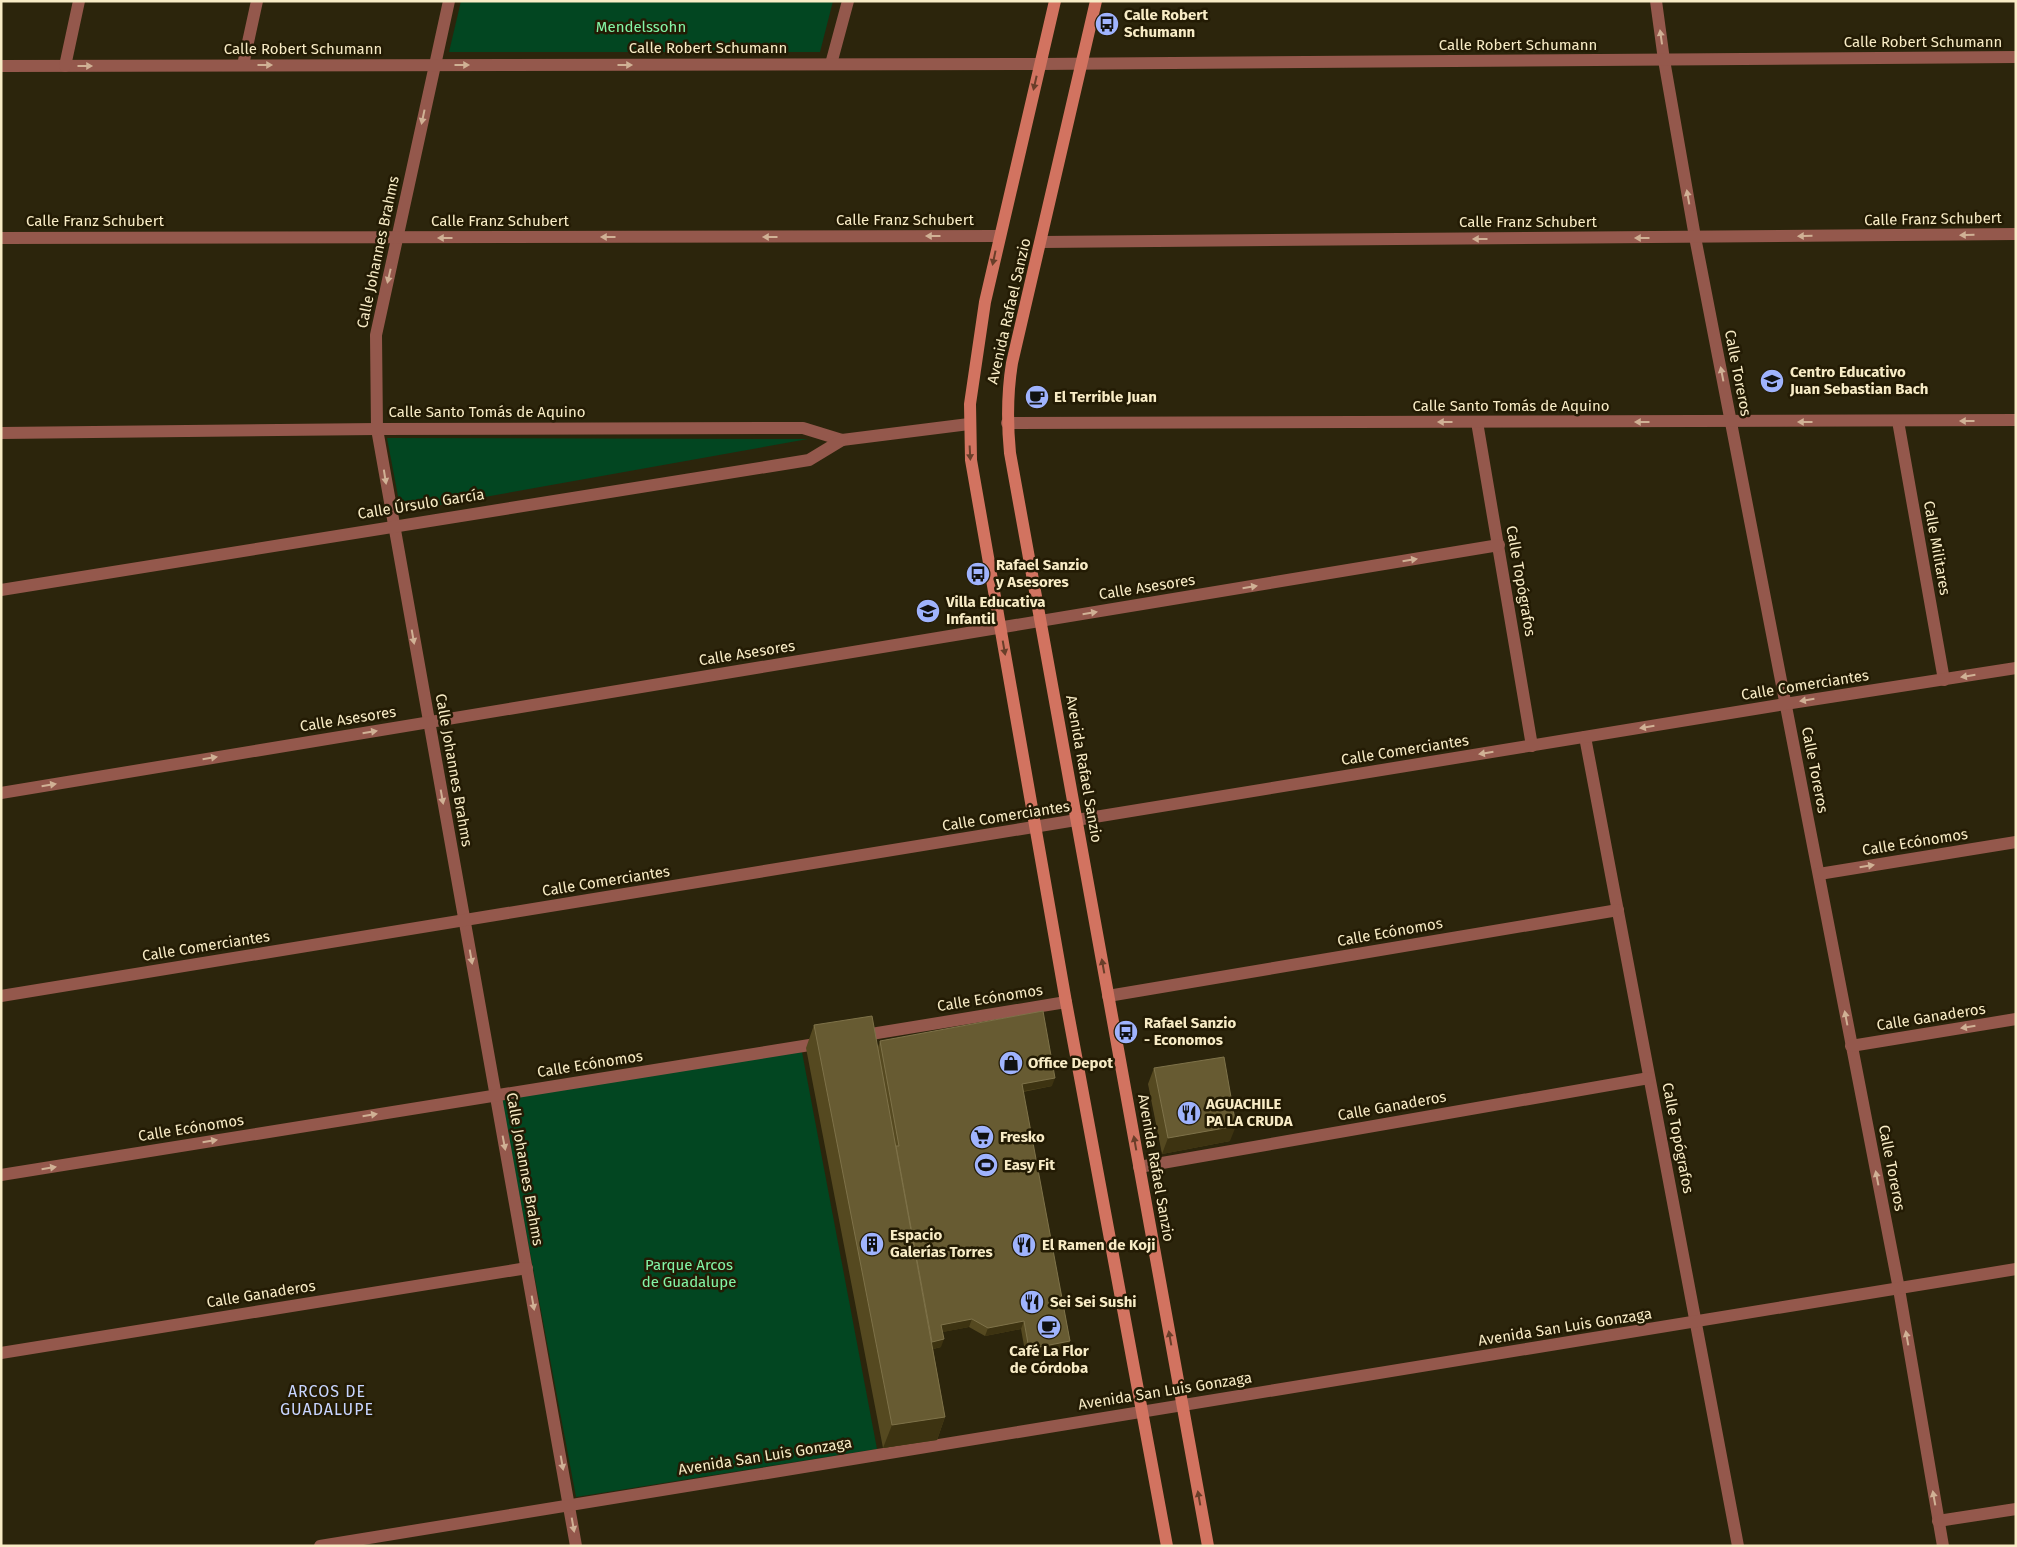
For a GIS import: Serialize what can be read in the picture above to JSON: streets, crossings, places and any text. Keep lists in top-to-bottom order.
{
  "streets": {
    "main road": ["Avenida Rafael Sanzio"],
    "street": [
      "Calle Robert Schumann",
      "Calle Franz Schubert",
      "Calle Johannes Brahms",
      "Calle Toreros",
      "Calle Santo Tomás de Aquino",
      "Calle Úrsulo García",
      "Calle Militares",
      "Calle Topógrafos",
      "Calle Asesores",
      "Calle Comerciantes",
      "Calle Ecónomos",
      "Calle Ganaderos",
      "Avenida San Luis Gonzaga"
    ]
  },
  "crossings": [
    ["Calle Robert Schumann", "Calle Johannes Brahms"],
    ["Calle Robert Schumann", "Avenida Rafael Sanzio"],
    ["Calle Robert Schumann", "Calle Toreros"],
    ["Calle Franz Schubert", "Calle Johannes Brahms"],
    ["Calle Franz Schubert", "Avenida Rafael Sanzio"],
    ["Calle Franz Schubert", "Calle Toreros"],
    ["Calle Johannes Brahms", "Calle Santo Tomás de Aquino"],
    ["Calle Johannes Brahms", "Calle Úrsulo García"],
    ["Calle Johannes Brahms", "Calle Asesores"],
    ["Calle Johannes Brahms", "Calle Comerciantes"],
    ["Calle Johannes Brahms", "Calle Ecónomos"],
    ["Calle Johannes Brahms", "Calle Ganaderos"],
    ["Calle Johannes Brahms", "Avenida San Luis Gonzaga"],
    ["Avenida Rafael Sanzio", "Calle Santo Tomás de Aquino"],
    ["Avenida Rafael Sanzio", "Calle Asesores"],
    ["Avenida Rafael Sanzio", "Calle Comerciantes"],
    ["Avenida Rafael Sanzio", "Calle Ecónomos"],
    ["Avenida Rafael Sanzio", "Calle Ganaderos"],
    ["Avenida Rafael Sanzio", "Avenida San Luis Gonzaga"],
    ["Calle Toreros", "Calle Santo Tomás de Aquino"],
    ["Calle Toreros", "Calle Comerciantes"],
    ["Calle Toreros", "Calle Ecónomos"],
    ["Calle Toreros", "Calle Ganaderos"],
    ["Calle Toreros", "Avenida San Luis Gonzaga"],
    ["Calle Santo Tomás de Aquino", "Calle Úrsulo García"],
    ["Calle Santo Tomás de Aquino", "Calle Militares"],
    ["Calle Santo Tomás de Aquino", "Calle Topógrafos"],
    ["Calle Militares", "Calle Comerciantes"],
    ["Calle Topógrafos", "Calle Asesores"],
    ["Calle Topógrafos", "Calle Comerciantes"],
    ["Calle Topógrafos", "Calle Ecónomos"],
    ["Calle Topógrafos", "Calle Ganaderos"],
    ["Calle Topógrafos", "Avenida San Luis Gonzaga"]
  ],
  "one_way": [
    "Calle Robert Schumann",
    "Calle Franz Schubert",
    "Calle Johannes Brahms",
    "Calle Toreros",
    "Calle Santo Tomás de Aquino",
    "Calle Asesores",
    "Calle Comerciantes",
    "Calle Ecónomos"
  ],
  "districts": ["ARCOS DE GUADALUPE"],
  "parks": ["Mendelssohn", "Parque Arcos de Guadalupe"],
  "places": {
    "bus stop": ["Calle Robert Schumann", "Rafael Sanzio y Asesores", "Rafael Sanzio - Economos"],
    "school or university": ["Centro Educativo Juan Sebastian Bach", "Villa Educativa Infantil"],
    "cafe": ["El Terrible Juan", "Café La Flor de Córdoba"],
    "shop": ["Office Depot"],
    "restaurant": ["AGUACHILE PA LA CRUDA", "El Ramen de Koji", "Sei Sei Sushi"],
    "supermarket": ["Fresko"],
    "sports": ["Easy Fit"],
    "building": ["Espacio Galerías Torres"]
  }
}
